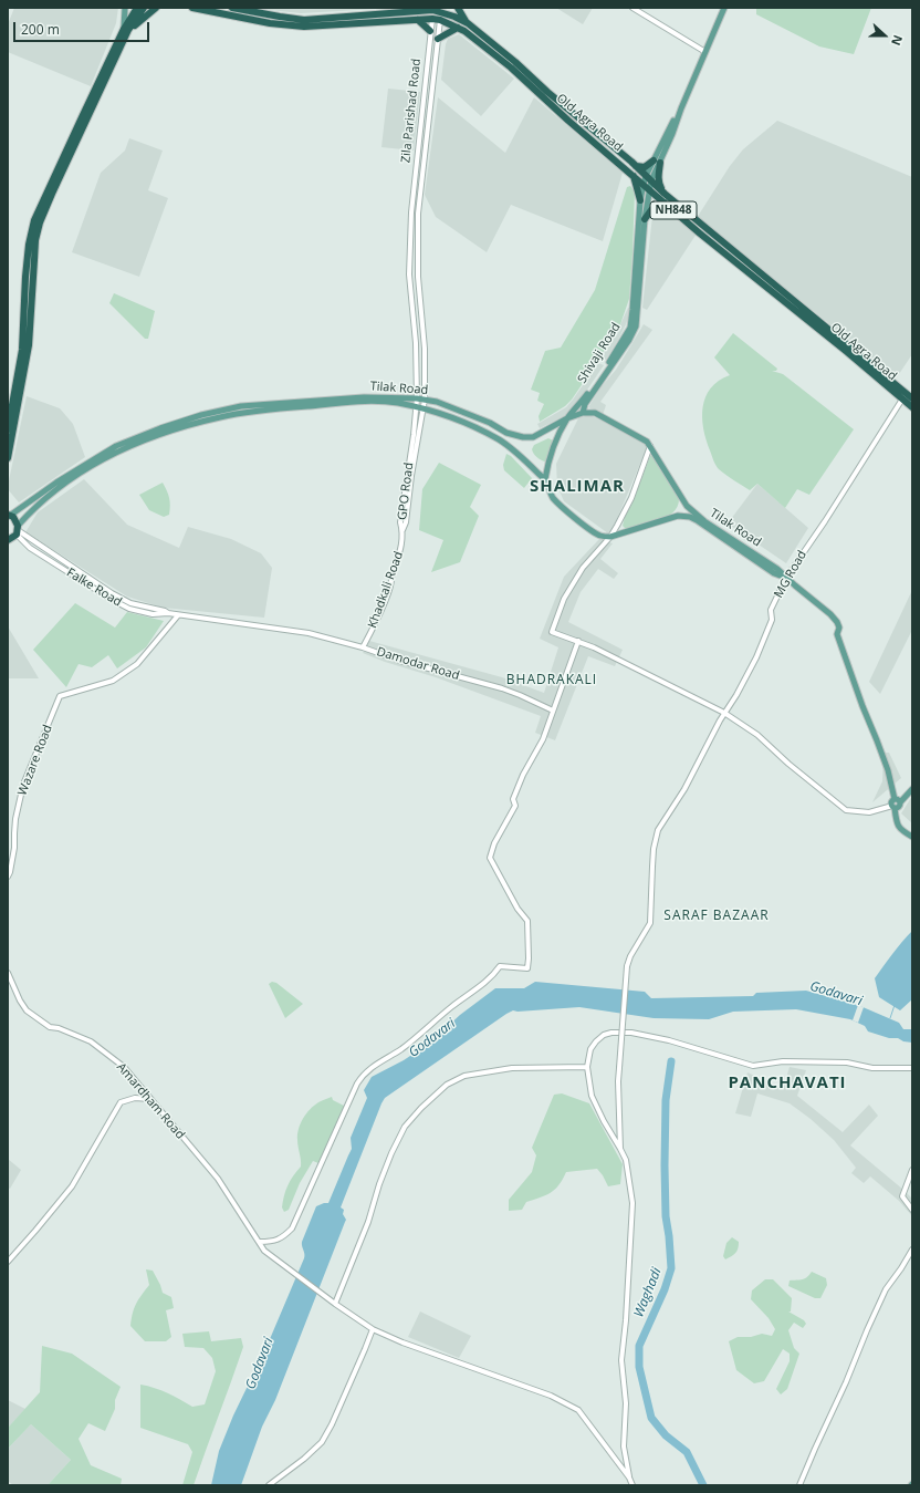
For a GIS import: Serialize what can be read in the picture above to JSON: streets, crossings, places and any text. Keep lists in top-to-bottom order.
{
  "streets": {
    "highway": ["Zila Parishad Road", "Old Agra Road", "NH848"],
    "main road": ["Shivaji Road", "Tilak Road"],
    "street": [
      "GPO Road",
      "MG Road",
      "Falke Road",
      "Khadkali Road",
      "Damodar Road",
      "Wazare Road",
      "Amardham Road"
    ]
  },
  "crossings": [
    ["Zila Parishad Road", "Old Agra Road"],
    ["Zila Parishad Road", "GPO Road"],
    ["Old Agra Road", "Shivaji Road"],
    ["Old Agra Road", "MG Road"],
    ["Shivaji Road", "Tilak Road"],
    ["Tilak Road", "GPO Road"],
    ["Tilak Road", "MG Road"],
    ["Tilak Road", "Falke Road"],
    ["GPO Road", "Khadkali Road"],
    ["Falke Road", "Damodar Road"],
    ["Khadkali Road", "Damodar Road"],
    ["Damodar Road", "Wazare Road"]
  ],
  "districts": [
    "SHALIMAR",
    "BHADRAKALI",
    "SARAF BAZAAR",
    "PANCHAVATI"
  ],
  "water": ["Godavari", "Waghadi"],
  "scale_bar": "200 m",
  "north": "right"
}
